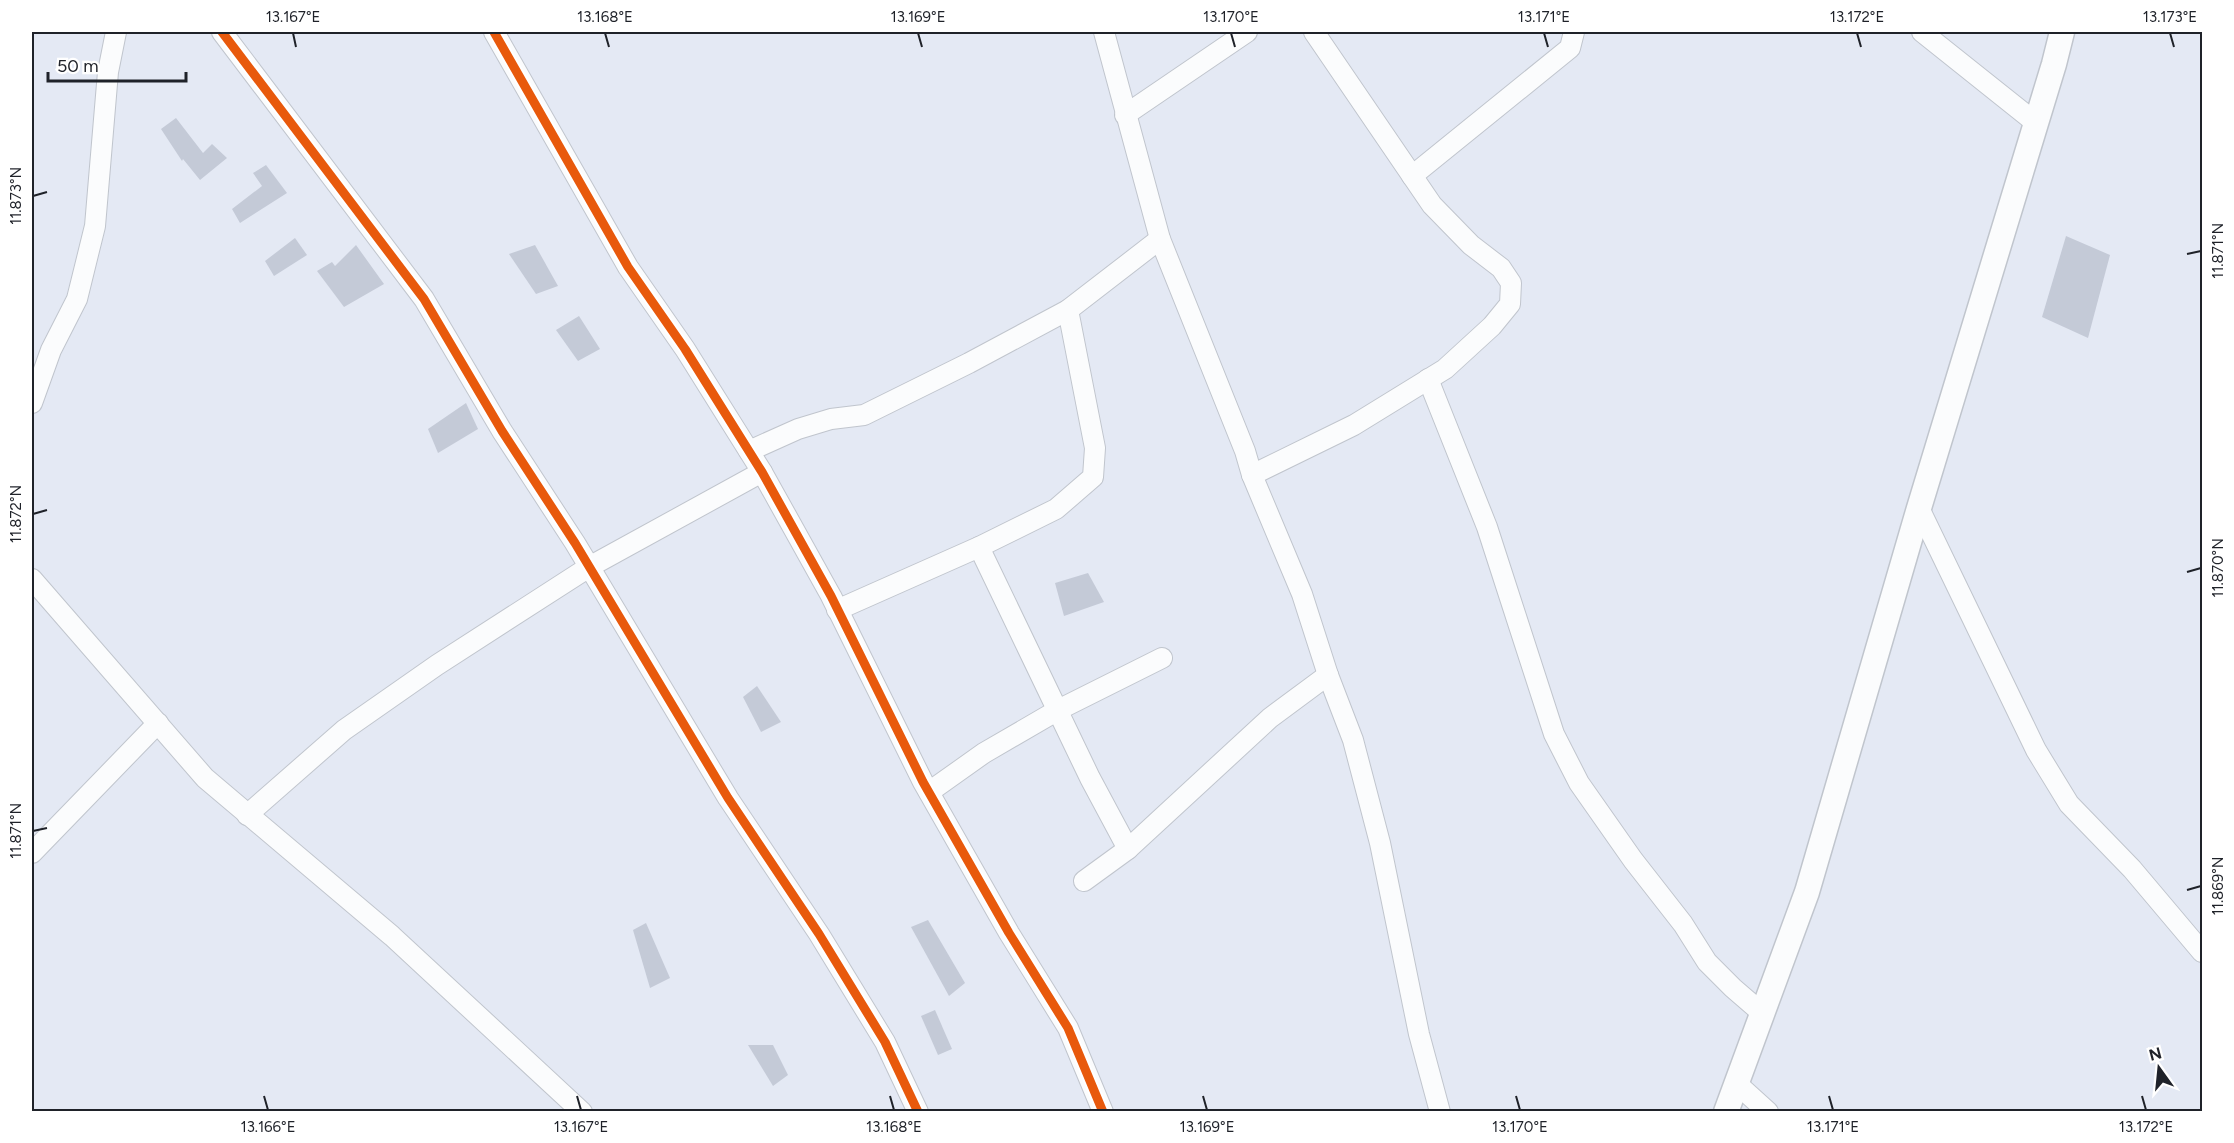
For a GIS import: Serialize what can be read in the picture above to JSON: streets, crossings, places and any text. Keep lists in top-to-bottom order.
{
  "scale_bar": "50 m",
  "north": "top",
  "coordinates": [
    "13.167°E",
    "13.168°E",
    "13.169°E",
    "13.170°E",
    "13.171°E",
    "13.172°E",
    "13.173°E",
    "11.873°N",
    "11.871°N",
    "11.872°N",
    "11.870°N",
    "11.869°N",
    "13.166°E"
  ]
}
